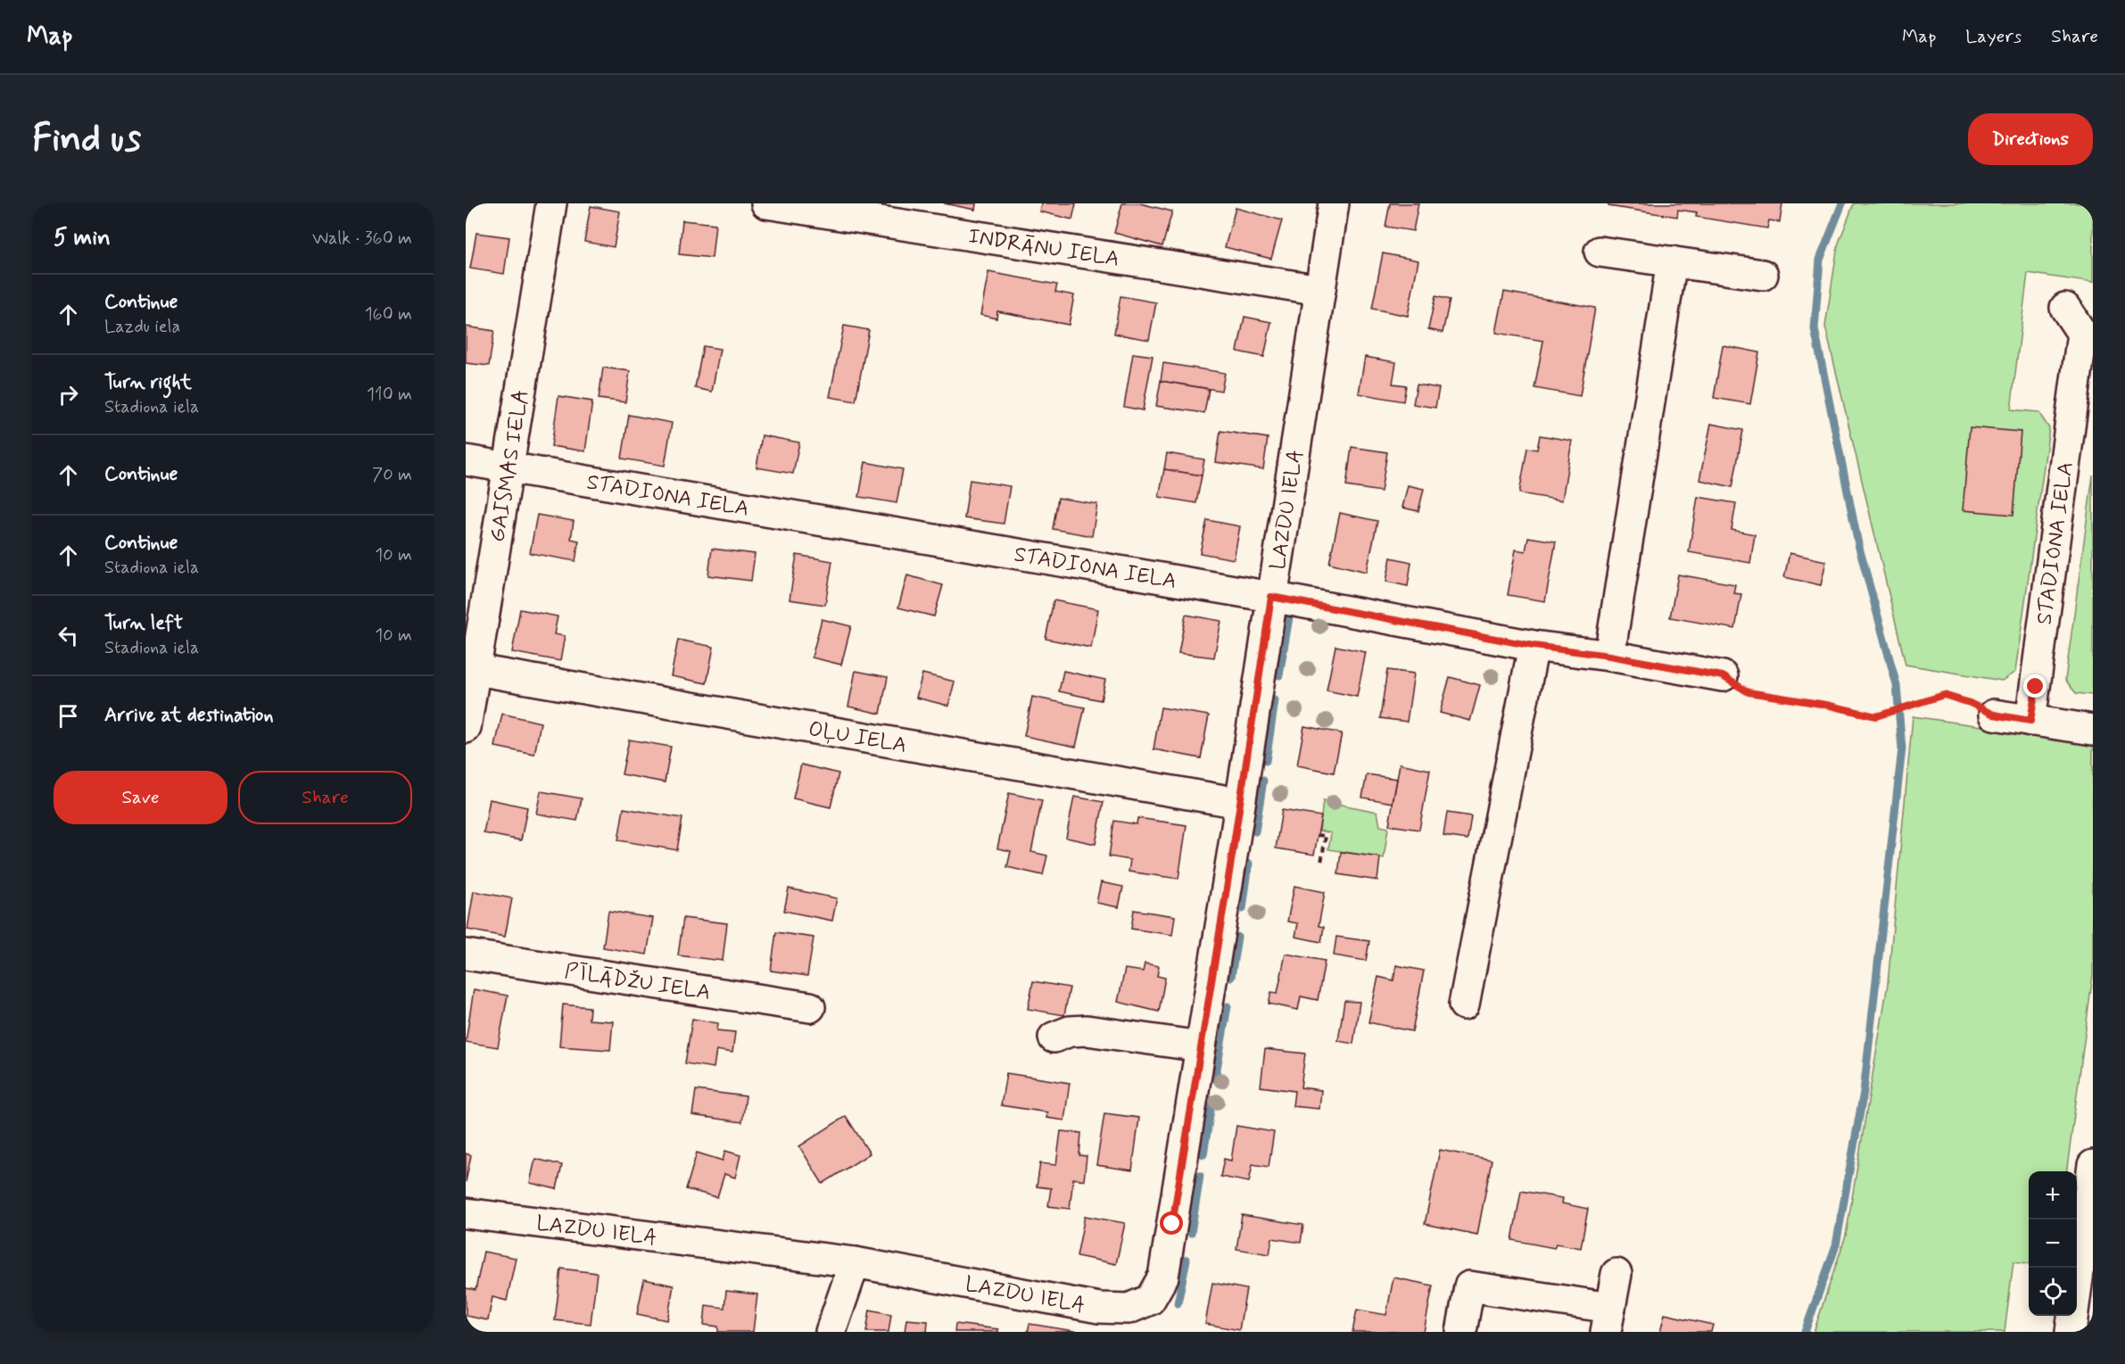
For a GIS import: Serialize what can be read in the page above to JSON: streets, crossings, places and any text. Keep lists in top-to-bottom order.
{
  "streets": {
    "street": [
      "INDRĀNU IELA",
      "GAISMAS IELA",
      "STADIONA IELA",
      "LAZDU IELA",
      "OĻU IELA",
      "PĪLĀDŽU IELA"
    ]
  },
  "crossings": [
    ["INDRĀNU IELA", "LAZDU IELA"],
    ["GAISMAS IELA", "STADIONA IELA"],
    ["GAISMAS IELA", "OĻU IELA"],
    ["STADIONA IELA", "LAZDU IELA"],
    ["LAZDU IELA", "OĻU IELA"]
  ],
  "page": {
    "header": "Map",
    "nav": ["Map", "Layers", "Share"],
    "buttons": [
      "Directions",
      ["Save", "Share"]
    ],
    "title": "Find us",
    "heading": ["5 min", "Walk · 360 m"],
    "list": [
      ["Continue", "Lazdu iela", "160 m"],
      ["Turn right", "Stadiona iela", "110 m"],
      ["Continue", "70 m"],
      ["Continue", "Stadiona iela", "10 m"],
      ["Turn left", "Stadiona iela", "10 m"],
      "Arrive at destination"
    ],
    "map_buttons": ["+", "−"]
  }
}
